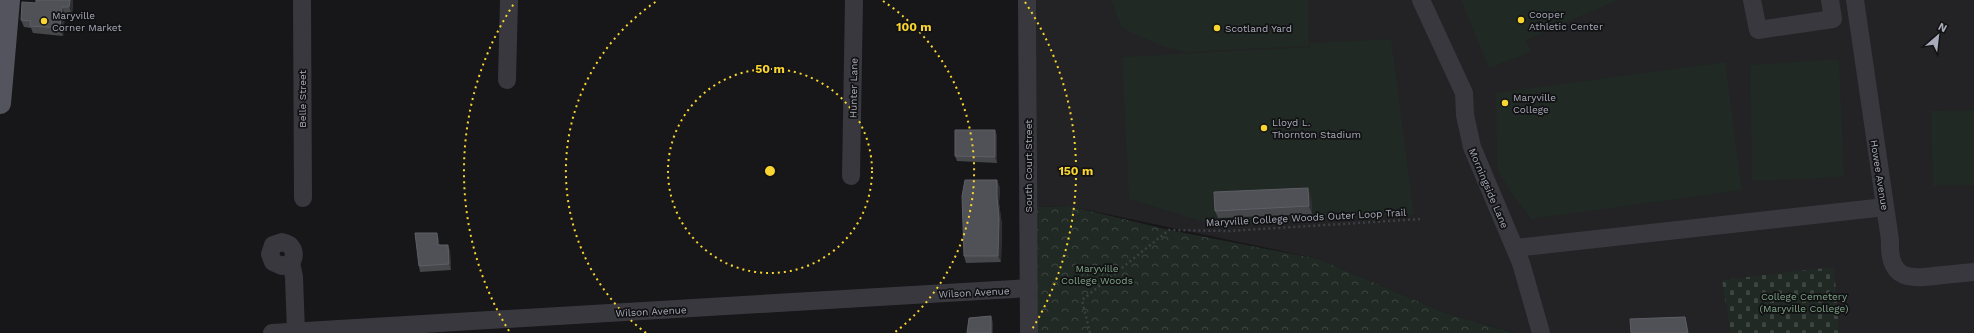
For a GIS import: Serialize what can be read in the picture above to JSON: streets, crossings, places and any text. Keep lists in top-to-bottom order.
{
  "streets": {
    "street": [
      "Hunter Lane",
      "Belle Street",
      "South Court Street",
      "Howee Avenue",
      "Morningside Lane",
      "Wilson Avenue"
    ],
    "path": ["Maryville College Woods Outer Loop Trail"]
  },
  "crossings": [
    ["South Court Street", "Wilson Avenue"]
  ],
  "parks": ["Maryville College Woods", "College Cemetery (Maryville College)"],
  "places": [
    "Cooper Athletic Center",
    "Maryville Corner Market",
    "Scotland Yard",
    "Maryville College",
    "Lloyd L. Thornton Stadium"
  ],
  "north": "top right",
  "rings": ["100 m", "50 m", "150 m"]
}
